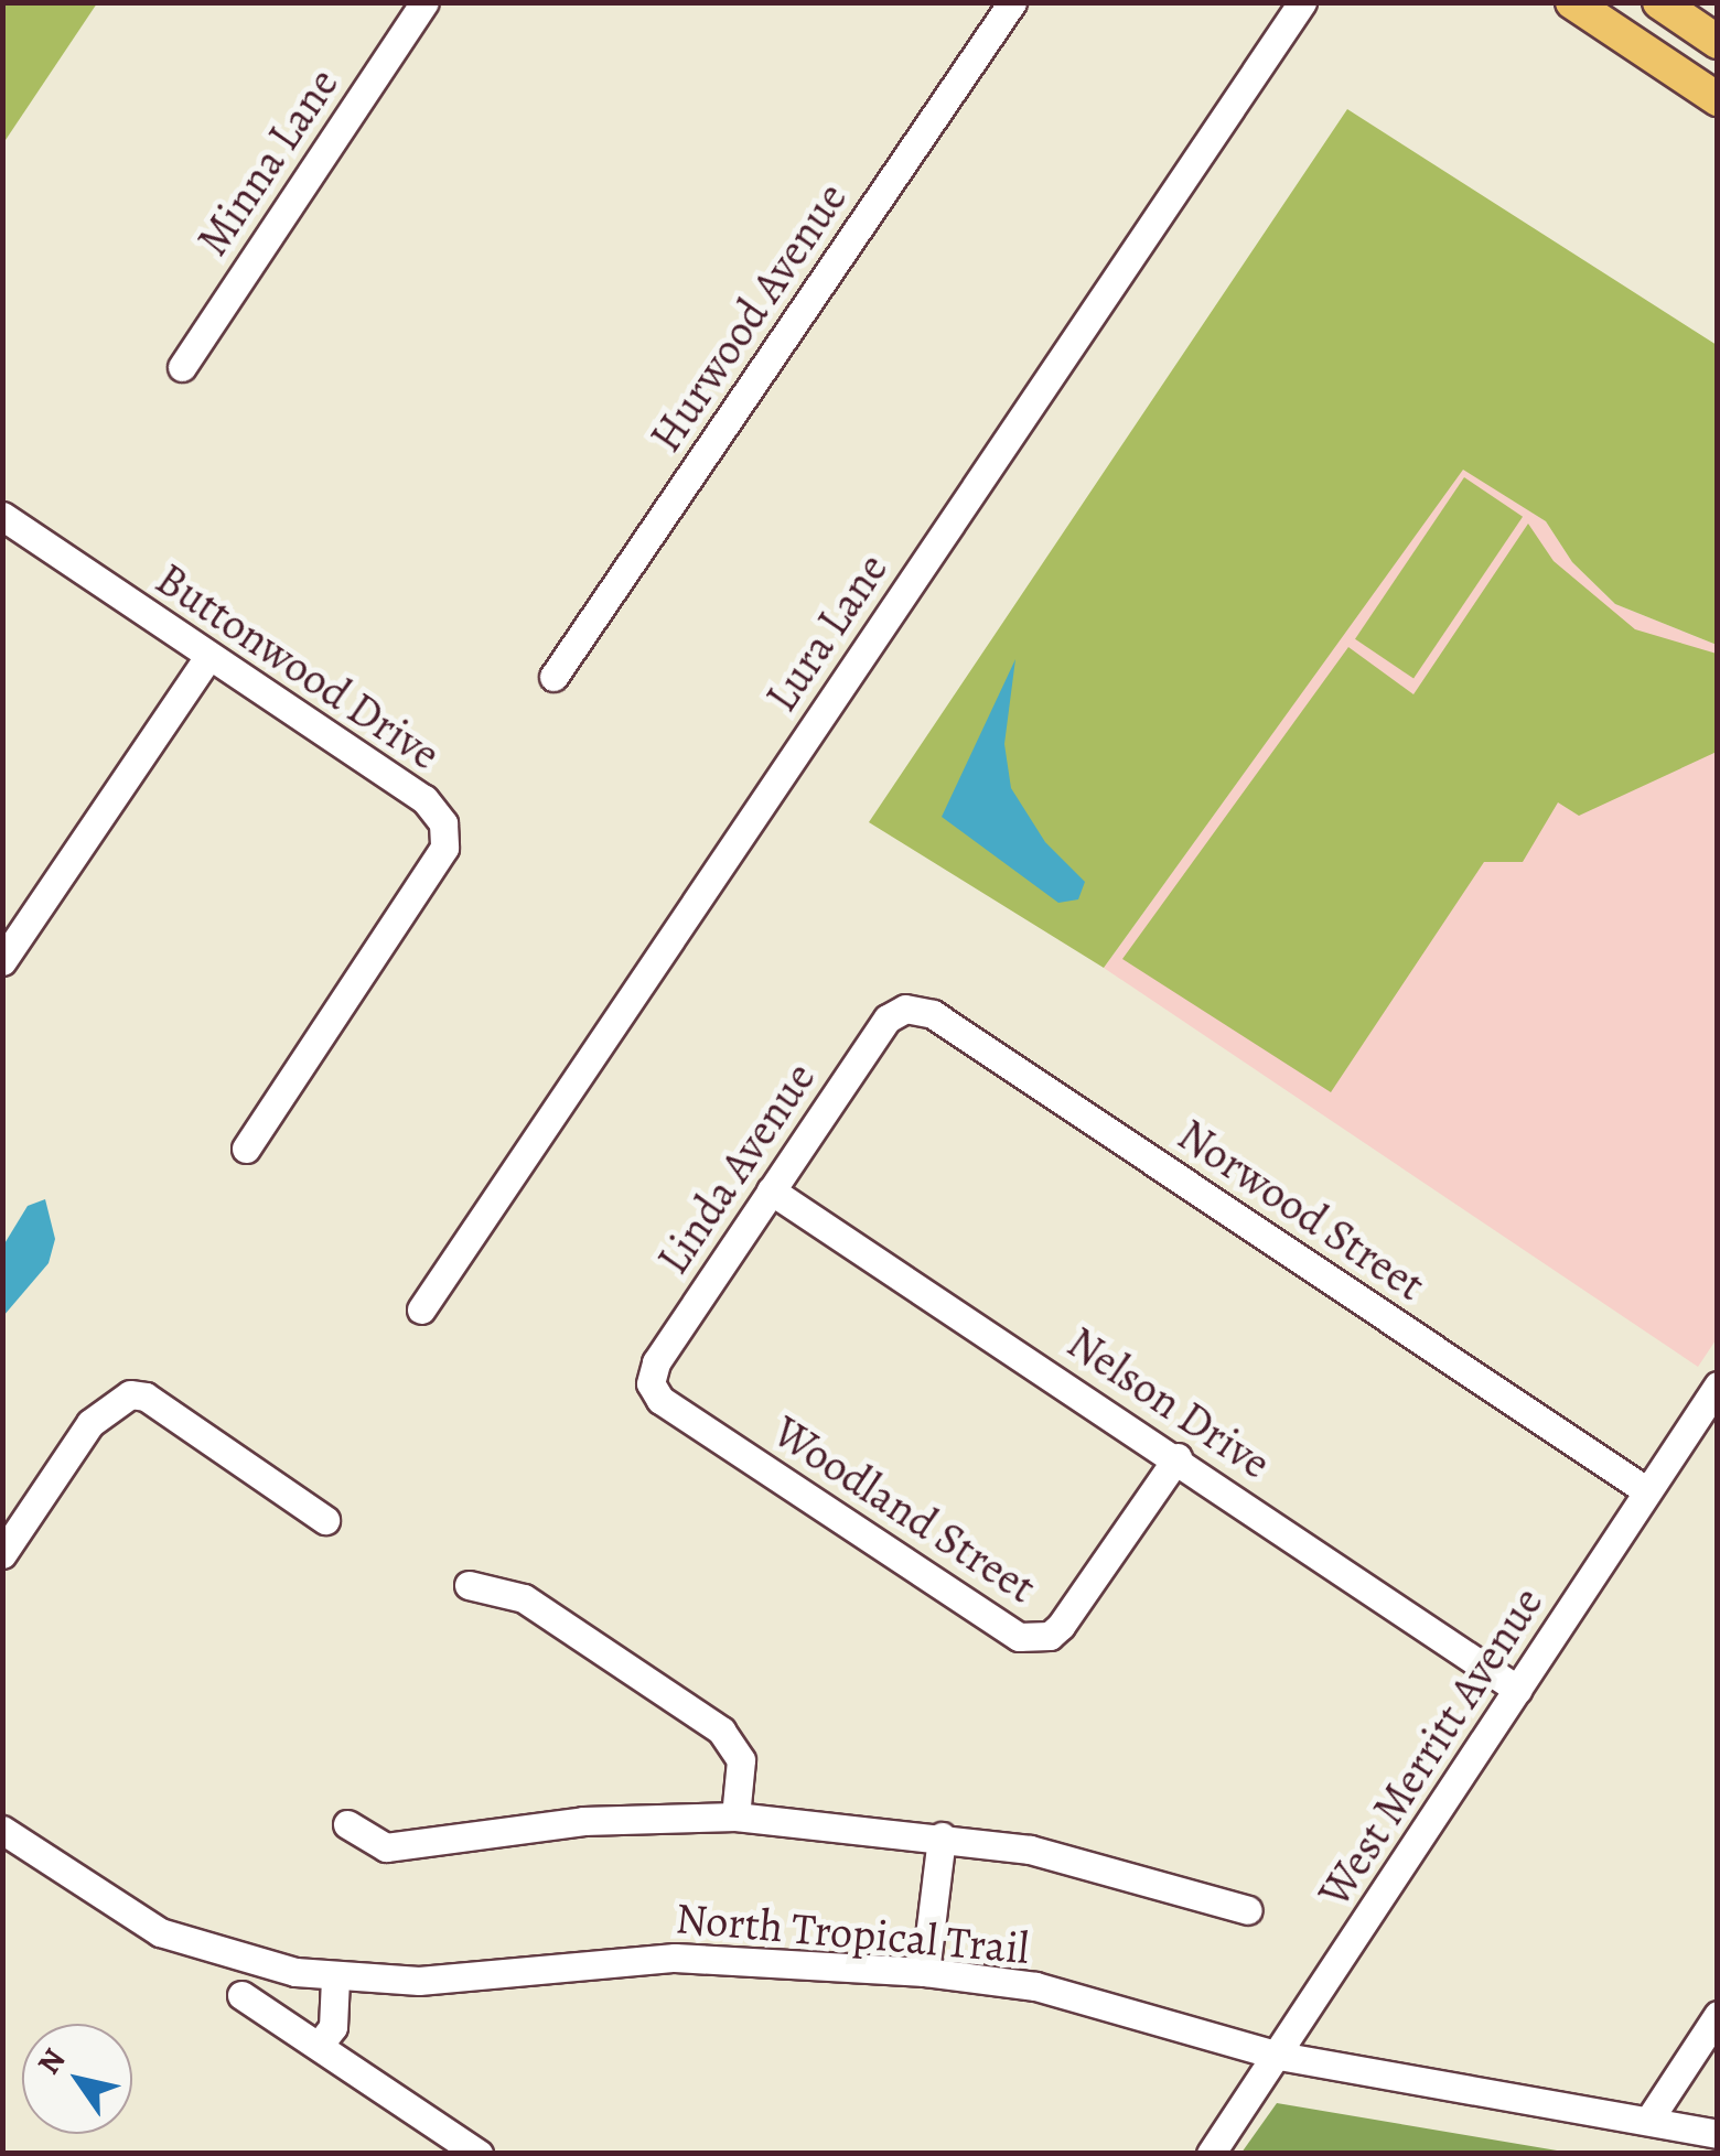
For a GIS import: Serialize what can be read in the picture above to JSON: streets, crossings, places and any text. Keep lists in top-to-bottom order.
{
  "streets": {
    "street": [
      "Minna Lane",
      "Hurwood Avenue",
      "Lura Lane",
      "Buttonwood Drive",
      "Linda Avenue",
      "Norwood Street",
      "Nelson Drive",
      "Woodland Street",
      "West Merritt Avenue",
      "North Tropical Trail"
    ]
  },
  "crossings": [
    ["Linda Avenue", "Norwood Street"],
    ["Linda Avenue", "Nelson Drive"],
    ["Linda Avenue", "Woodland Street"],
    ["Norwood Street", "West Merritt Avenue"],
    ["Nelson Drive", "Woodland Street"],
    ["Nelson Drive", "West Merritt Avenue"],
    ["West Merritt Avenue", "North Tropical Trail"]
  ],
  "north": "top left"
}
